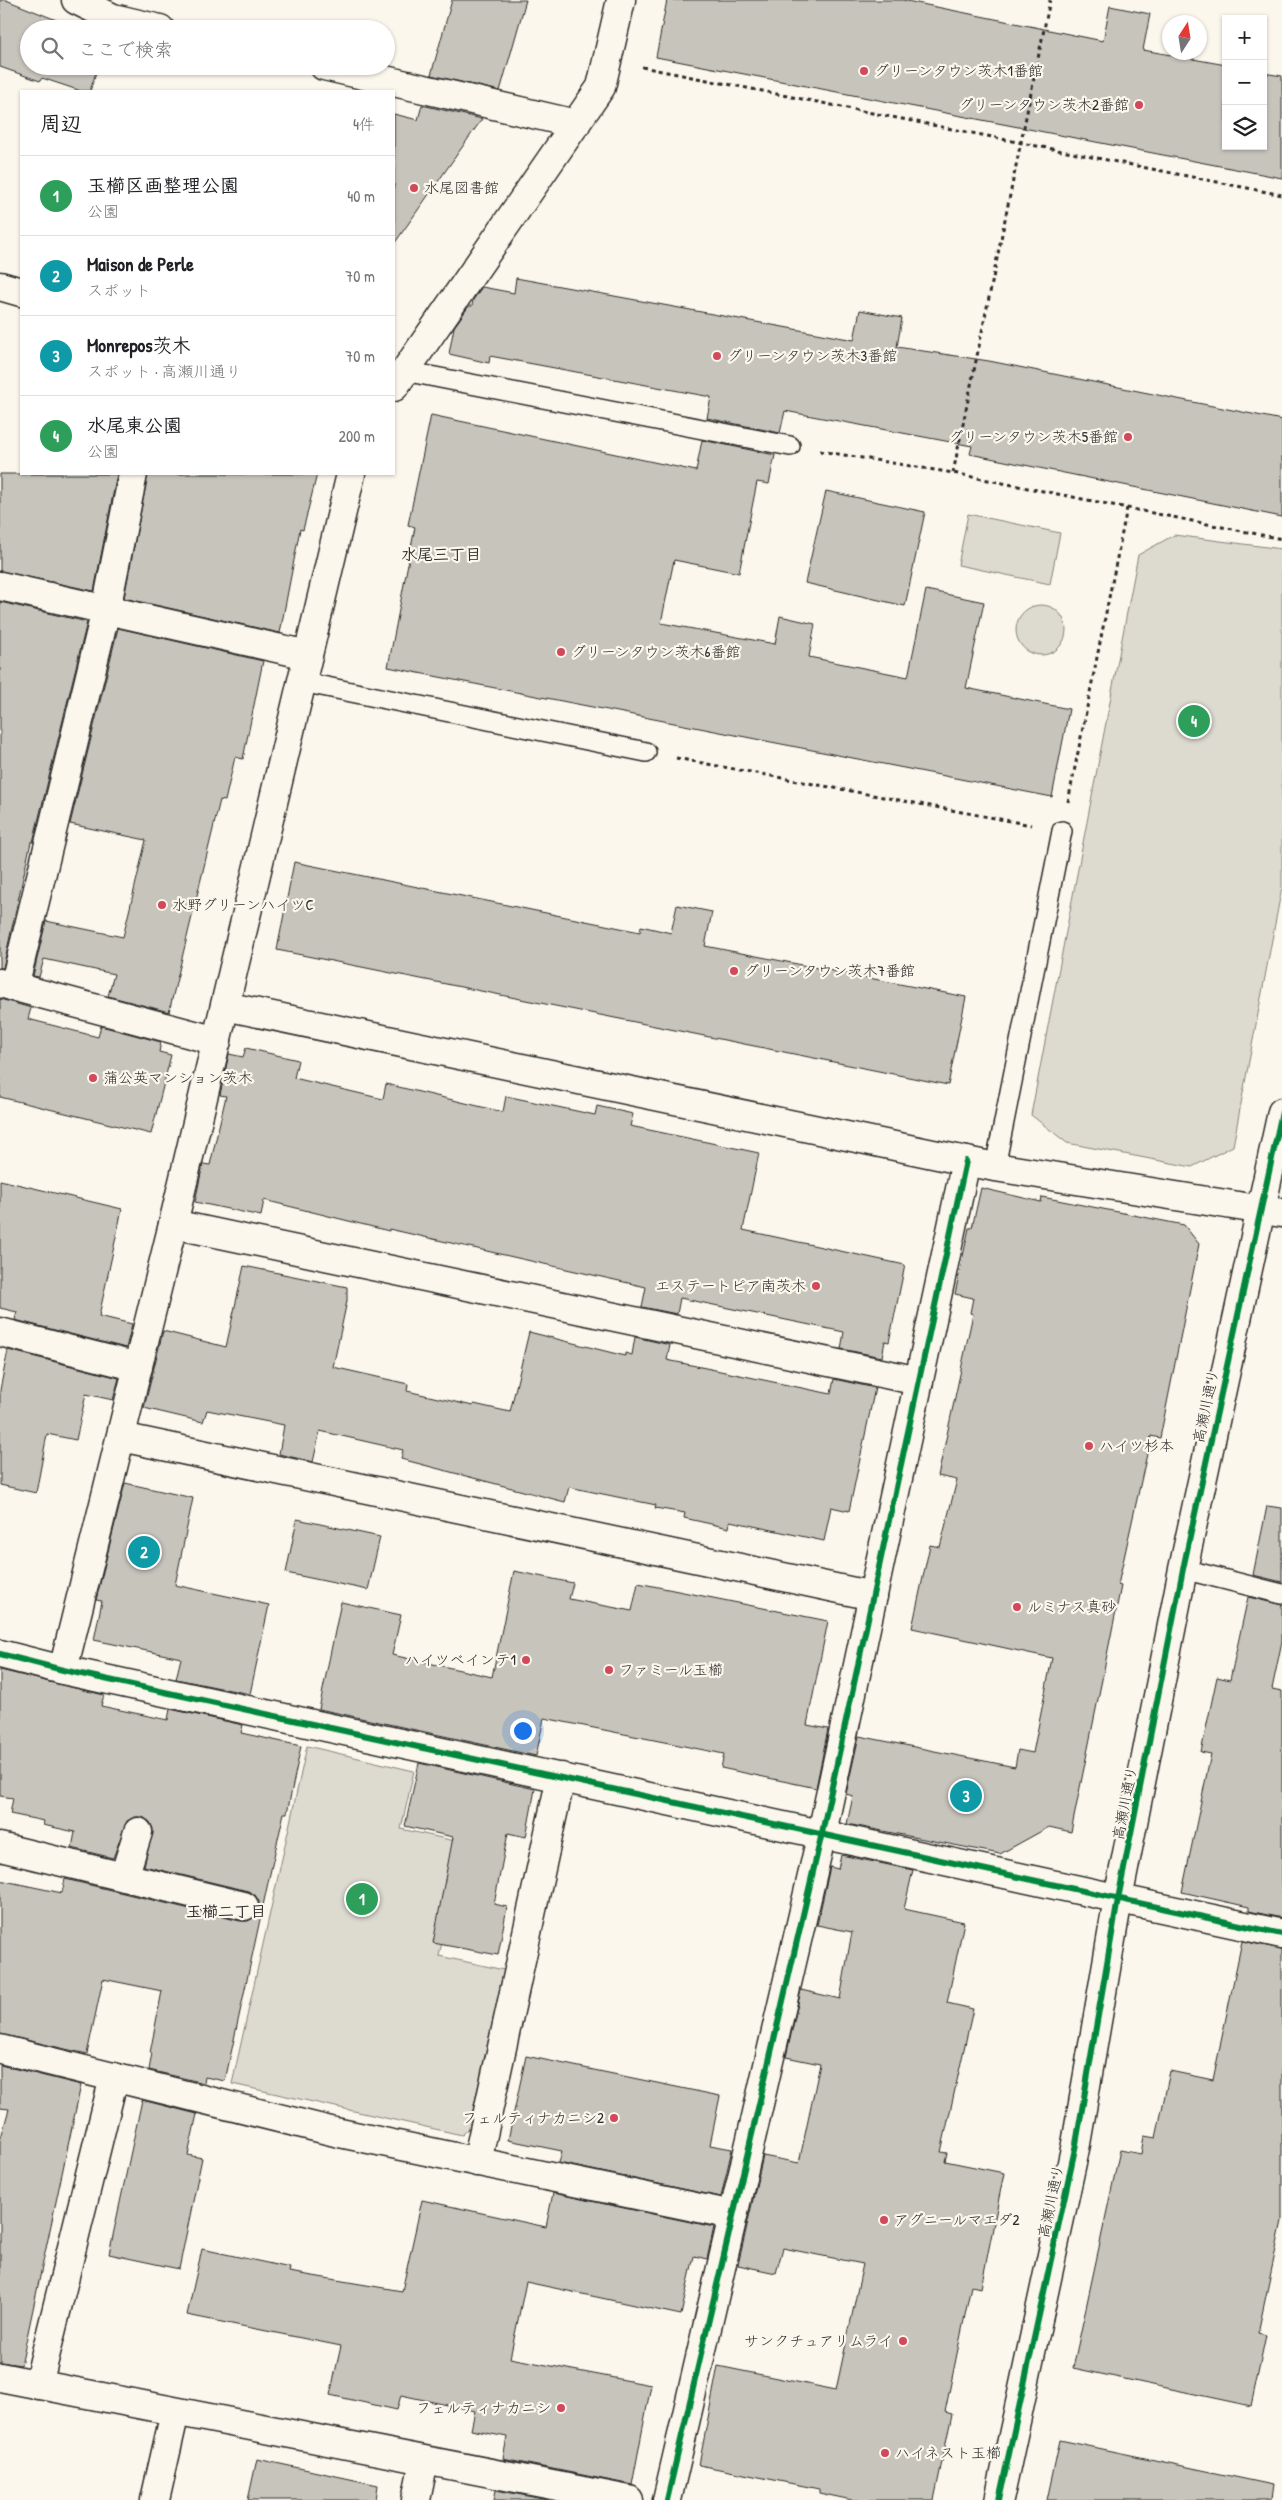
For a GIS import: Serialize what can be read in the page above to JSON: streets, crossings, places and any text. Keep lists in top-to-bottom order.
{
  "streets": {
    "street": ["高瀬川通り"]
  },
  "districts": ["水尾三丁目", "玉櫛二丁目"],
  "places": [
    "グリーンタウン茨木1番館",
    "グリーンタウン茨木2番館",
    "水尾図書館",
    "グリーンタウン茨木3番館",
    "グリーンタウン茨木5番館",
    "グリーンタウン茨木6番館",
    "水野グリーンハイツC",
    "グリーンタウン茨木7番館",
    "蒲公英マンション茨木",
    "エステートピア南茨木",
    "ハイツ杉本",
    "ルミナス真砂",
    "ハイツベインテ1",
    "ファミール玉櫛",
    "フェルティナカニシ2",
    "アグニールマエダ2",
    "サンクチュアリムライ",
    "フェルティナカニシ",
    "ハイネスト玉櫛"
  ],
  "north": "top",
  "page": {
    "map_buttons": ["+", "−"],
    "search": "ここで検索",
    "heading": ["周辺", "4件"],
    "list": [
      {
        "mark": "1",
        "name": "玉櫛区画整理公園",
        "note": "公園",
        "value": "40 m"
      },
      {
        "mark": "2",
        "name": "Maison de Perle",
        "note": "スポット",
        "value": "70 m"
      },
      {
        "mark": "3",
        "name": "Monrepos茨木",
        "note": "スポット · 高瀬川通り",
        "value": "70 m"
      },
      {
        "mark": "4",
        "name": "水尾東公園",
        "note": "公園",
        "value": "200 m"
      }
    ],
    "pins": [
      "4",
      "2",
      "3",
      "1"
    ]
  }
}
